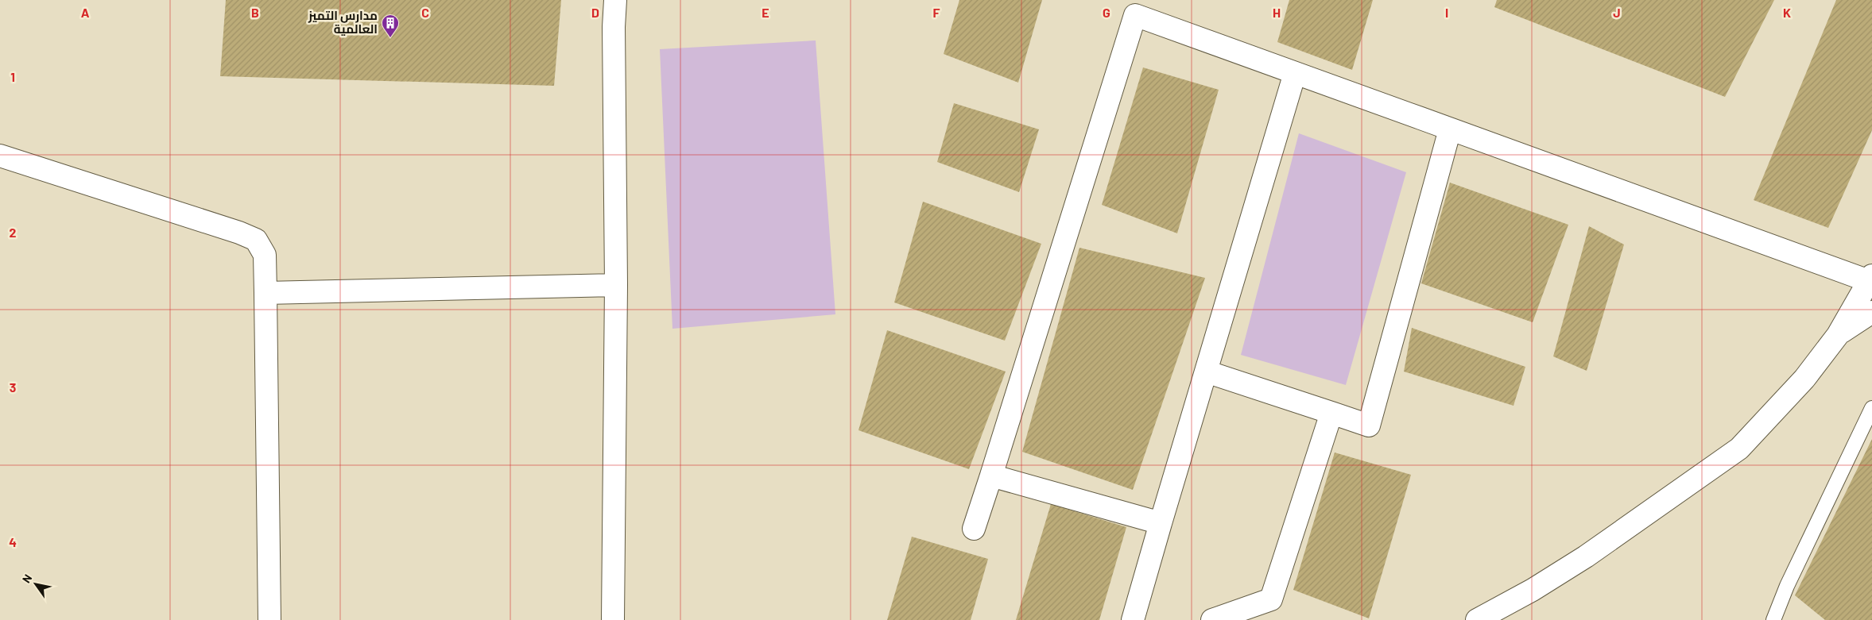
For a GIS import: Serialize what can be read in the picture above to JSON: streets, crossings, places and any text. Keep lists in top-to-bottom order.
{
  "places": {
    "building": ["مدارس التميز العالمية"]
  },
  "north": "top left",
  "grid": {
    "columns": [
      "A",
      "B",
      "C",
      "D",
      "E",
      "F",
      "G",
      "H",
      "I",
      "J",
      "K"
    ],
    "rows": [
      "1",
      "2",
      "3",
      "4"
    ]
  }
}
